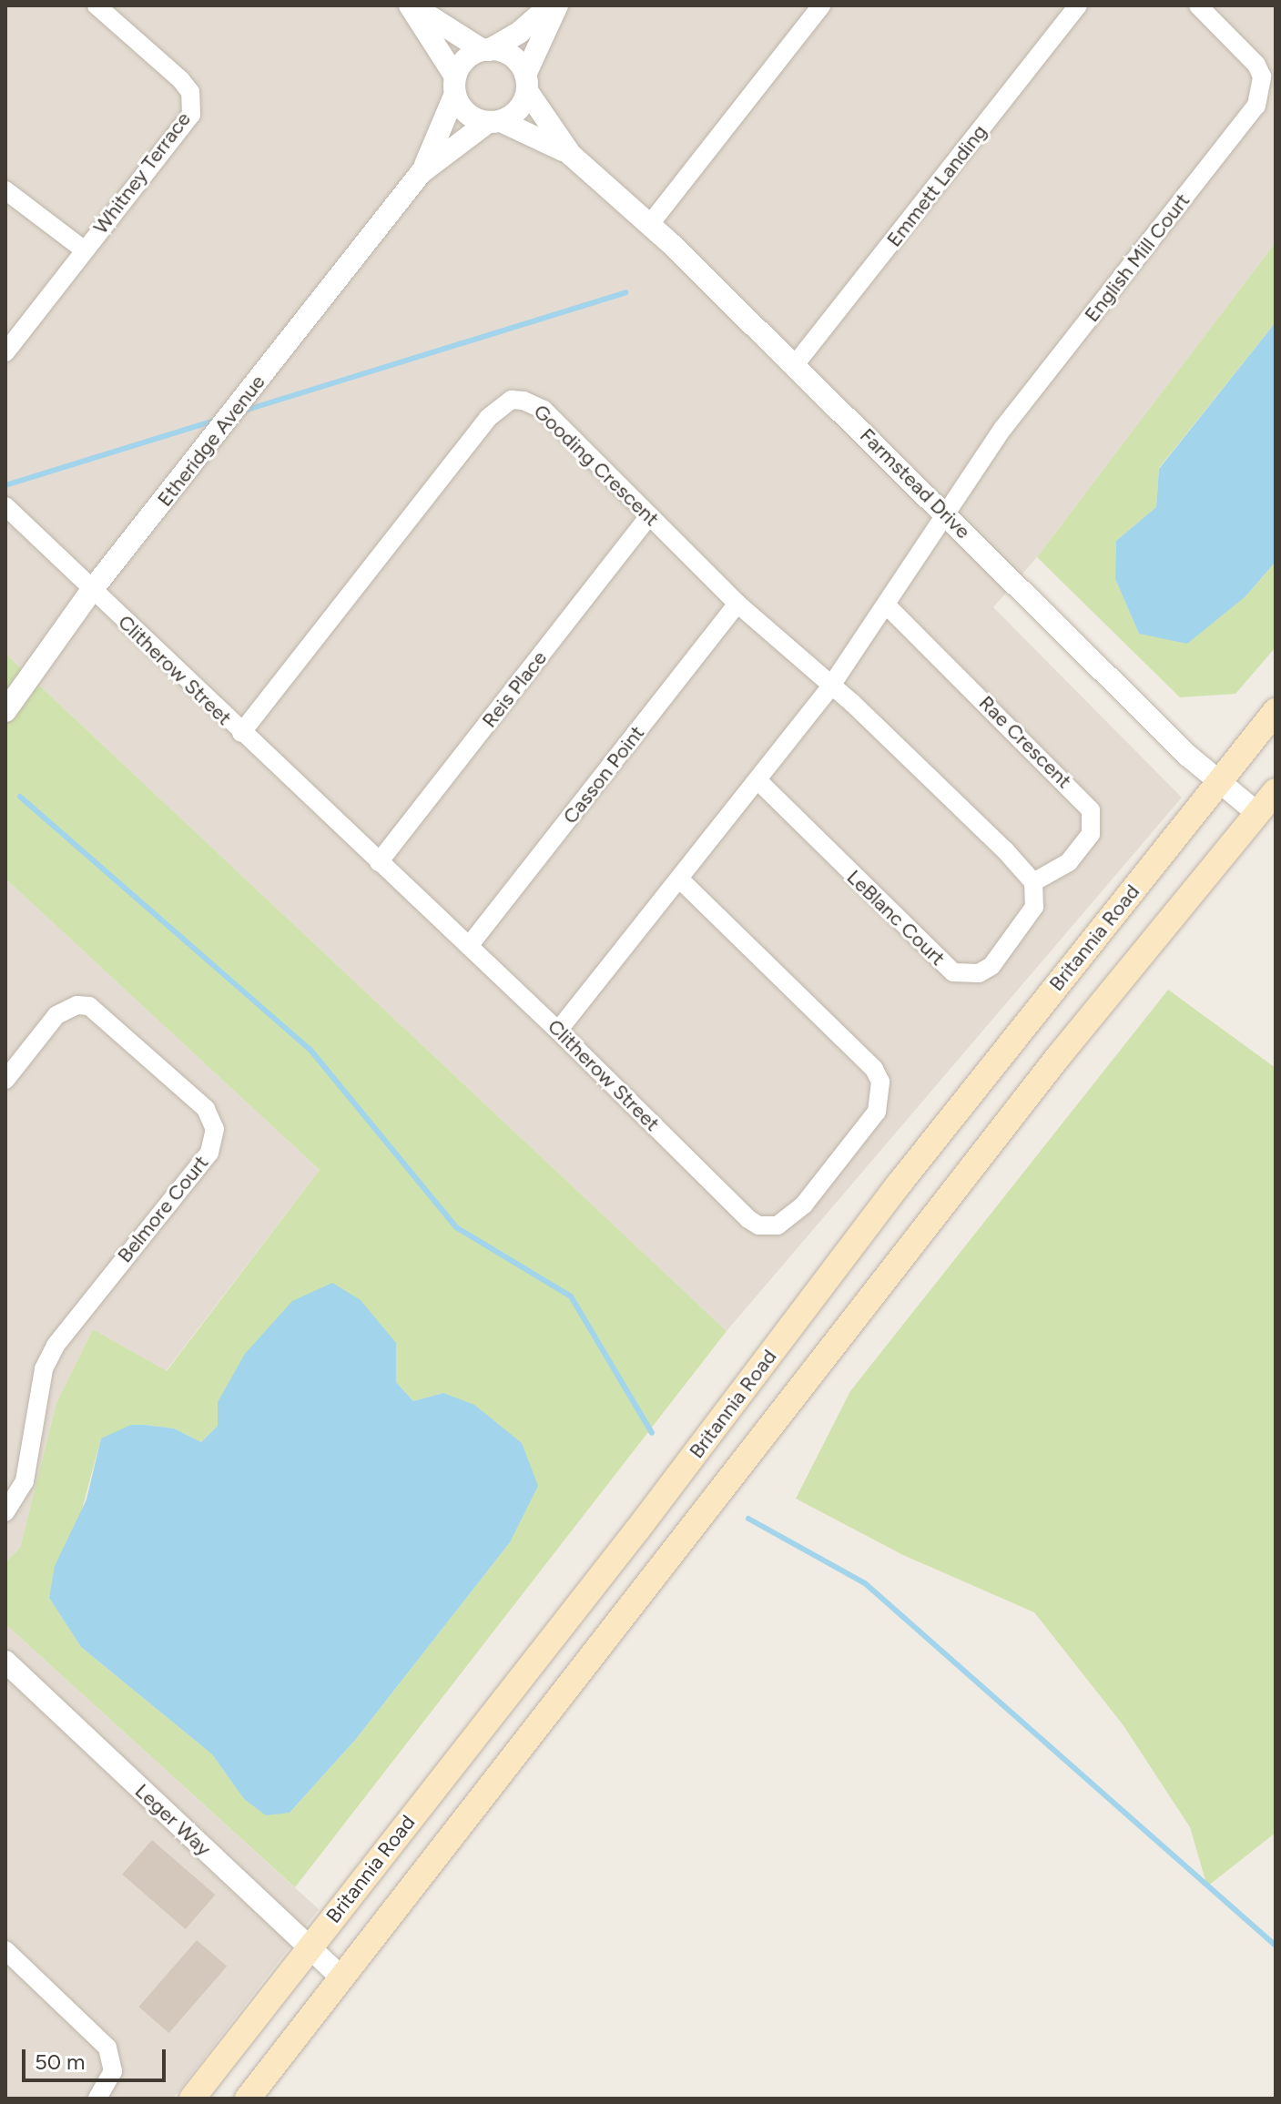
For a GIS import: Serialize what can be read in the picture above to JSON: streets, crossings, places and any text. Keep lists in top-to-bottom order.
{
  "streets": {
    "main road": ["Britannia Road"],
    "street": [
      "Whitney Terrace",
      "Emmett Landing",
      "English Mill Court",
      "Etheridge Avenue",
      "Gooding Crescent",
      "Farmstead Drive",
      "Clitherow Street",
      "Reis Place",
      "Rae Crescent",
      "Casson Point",
      "LeBlanc Court",
      "Belmore Court",
      "Leger Way"
    ]
  },
  "crossings": [
    ["Emmett Landing", "Farmstead Drive"],
    ["English Mill Court", "Gooding Crescent"],
    ["English Mill Court", "Farmstead Drive"],
    ["English Mill Court", "Clitherow Street"],
    ["English Mill Court", "Rae Crescent"],
    ["English Mill Court", "LeBlanc Court"],
    ["Etheridge Avenue", "Farmstead Drive"],
    ["Etheridge Avenue", "Clitherow Street"],
    ["Gooding Crescent", "Clitherow Street"],
    ["Gooding Crescent", "Reis Place"],
    ["Gooding Crescent", "Casson Point"],
    ["Farmstead Drive", "Britannia Road"],
    ["Clitherow Street", "Reis Place"],
    ["Clitherow Street", "Casson Point"],
    ["Rae Crescent", "LeBlanc Court"],
    ["Britannia Road", "Leger Way"]
  ],
  "scale_bar": "50 m"
}
